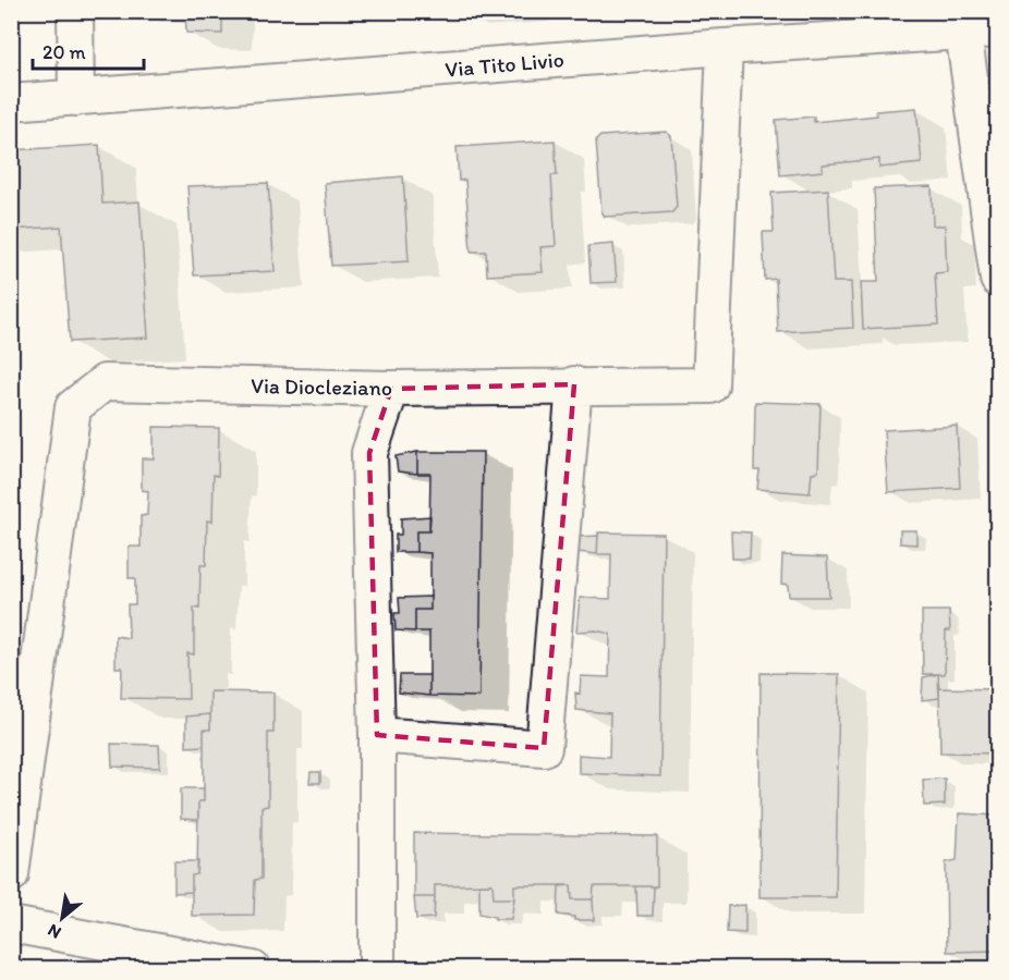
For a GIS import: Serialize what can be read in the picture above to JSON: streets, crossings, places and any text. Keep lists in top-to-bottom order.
{
  "streets": {
    "street": ["Via Tito Livio", "Via Diocleziano"]
  },
  "crossings": [
    ["Via Tito Livio", "Via Diocleziano"]
  ],
  "scale_bar": "20 m",
  "north": "bottom left"
}
